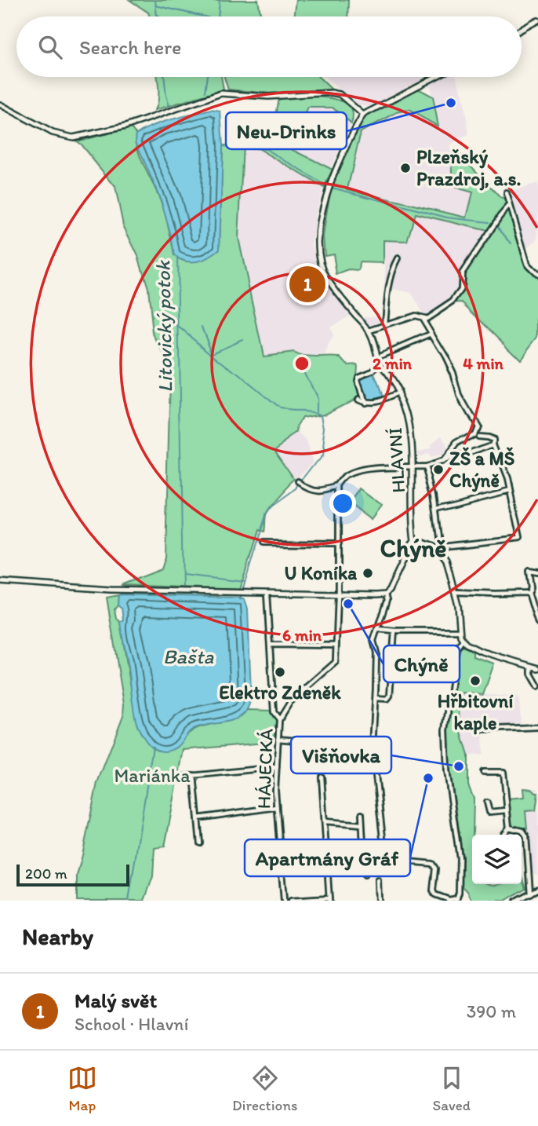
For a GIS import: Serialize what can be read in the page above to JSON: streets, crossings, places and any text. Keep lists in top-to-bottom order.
{
  "streets": {
    "street": ["HLAVNÍ", "HÁJECKÁ"]
  },
  "districts": ["Chýně"],
  "water": ["Litovický potok", "Bašta"],
  "parks": ["Mariánka"],
  "places": [
    "Neu-Drinks",
    "Plzeňský Prazdroj, a.s.",
    "ZŠ a MŠ Chýně",
    "U Koníka",
    "Chýně",
    "Elektro Zdeněk",
    "Hřbitovní kaple",
    "Višňovka",
    "Apartmány Gráf"
  ],
  "scale_bar": "200 m",
  "page": {
    "search": "Search here",
    "pins": "1",
    "scale": "200 m",
    "heading": "Nearby",
    "list": [
      {
        "mark": "1",
        "name": "Malý svět",
        "note": "School · Hlavní",
        "value": "390 m"
      }
    ],
    "nav": ["Map", "Directions", "Saved"]
  },
  "rings": ["2 min", "4 min", "6 min"]
}
